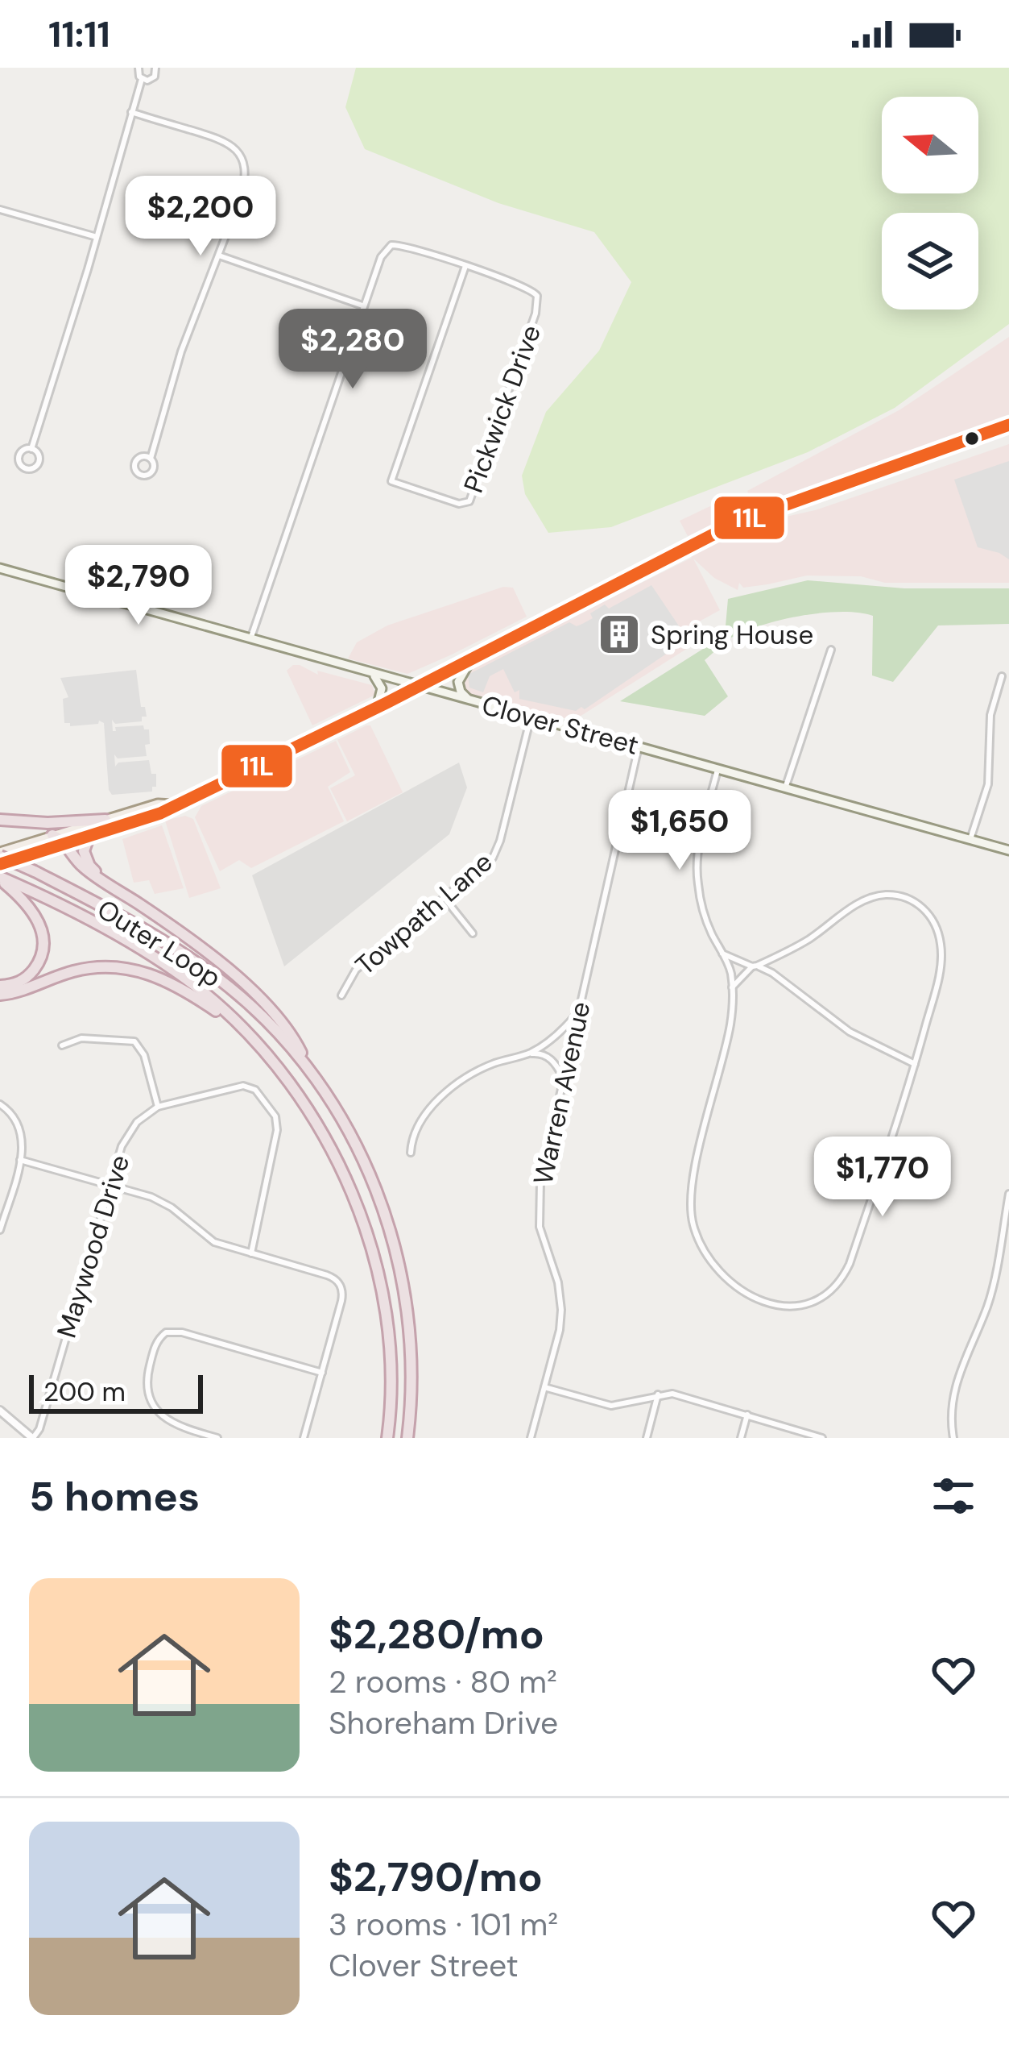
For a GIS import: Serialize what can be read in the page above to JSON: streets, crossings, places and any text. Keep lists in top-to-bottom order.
{
  "streets": {
    "highway": ["Outer Loop"],
    "main road": ["Clover Street"],
    "street": [
      "Pickwick Drive",
      "Towpath Lane",
      "Warren Avenue",
      "Maywood Drive"
    ]
  },
  "crossings": [
    ["Clover Street", "Towpath Lane"],
    ["Clover Street", "Warren Avenue"]
  ],
  "places": {
    "building": ["Spring House"]
  },
  "lines": ["transit line 11L"],
  "scale_bar": "200 m",
  "north": "left",
  "page": {
    "status": "11:11",
    "price": [
      "$2,200",
      "$2,280",
      "$2,790",
      "$1,650",
      "$1,770"
    ],
    "scale": "200 m",
    "heading": "5 homes",
    "list": [
      {
        "name": "$2,280/mo",
        "note": "2 rooms · 80 m² · Shoreham Drive"
      },
      {
        "name": "$2,790/mo",
        "note": "3 rooms · 101 m² · Clover Street"
      }
    ]
  }
}
